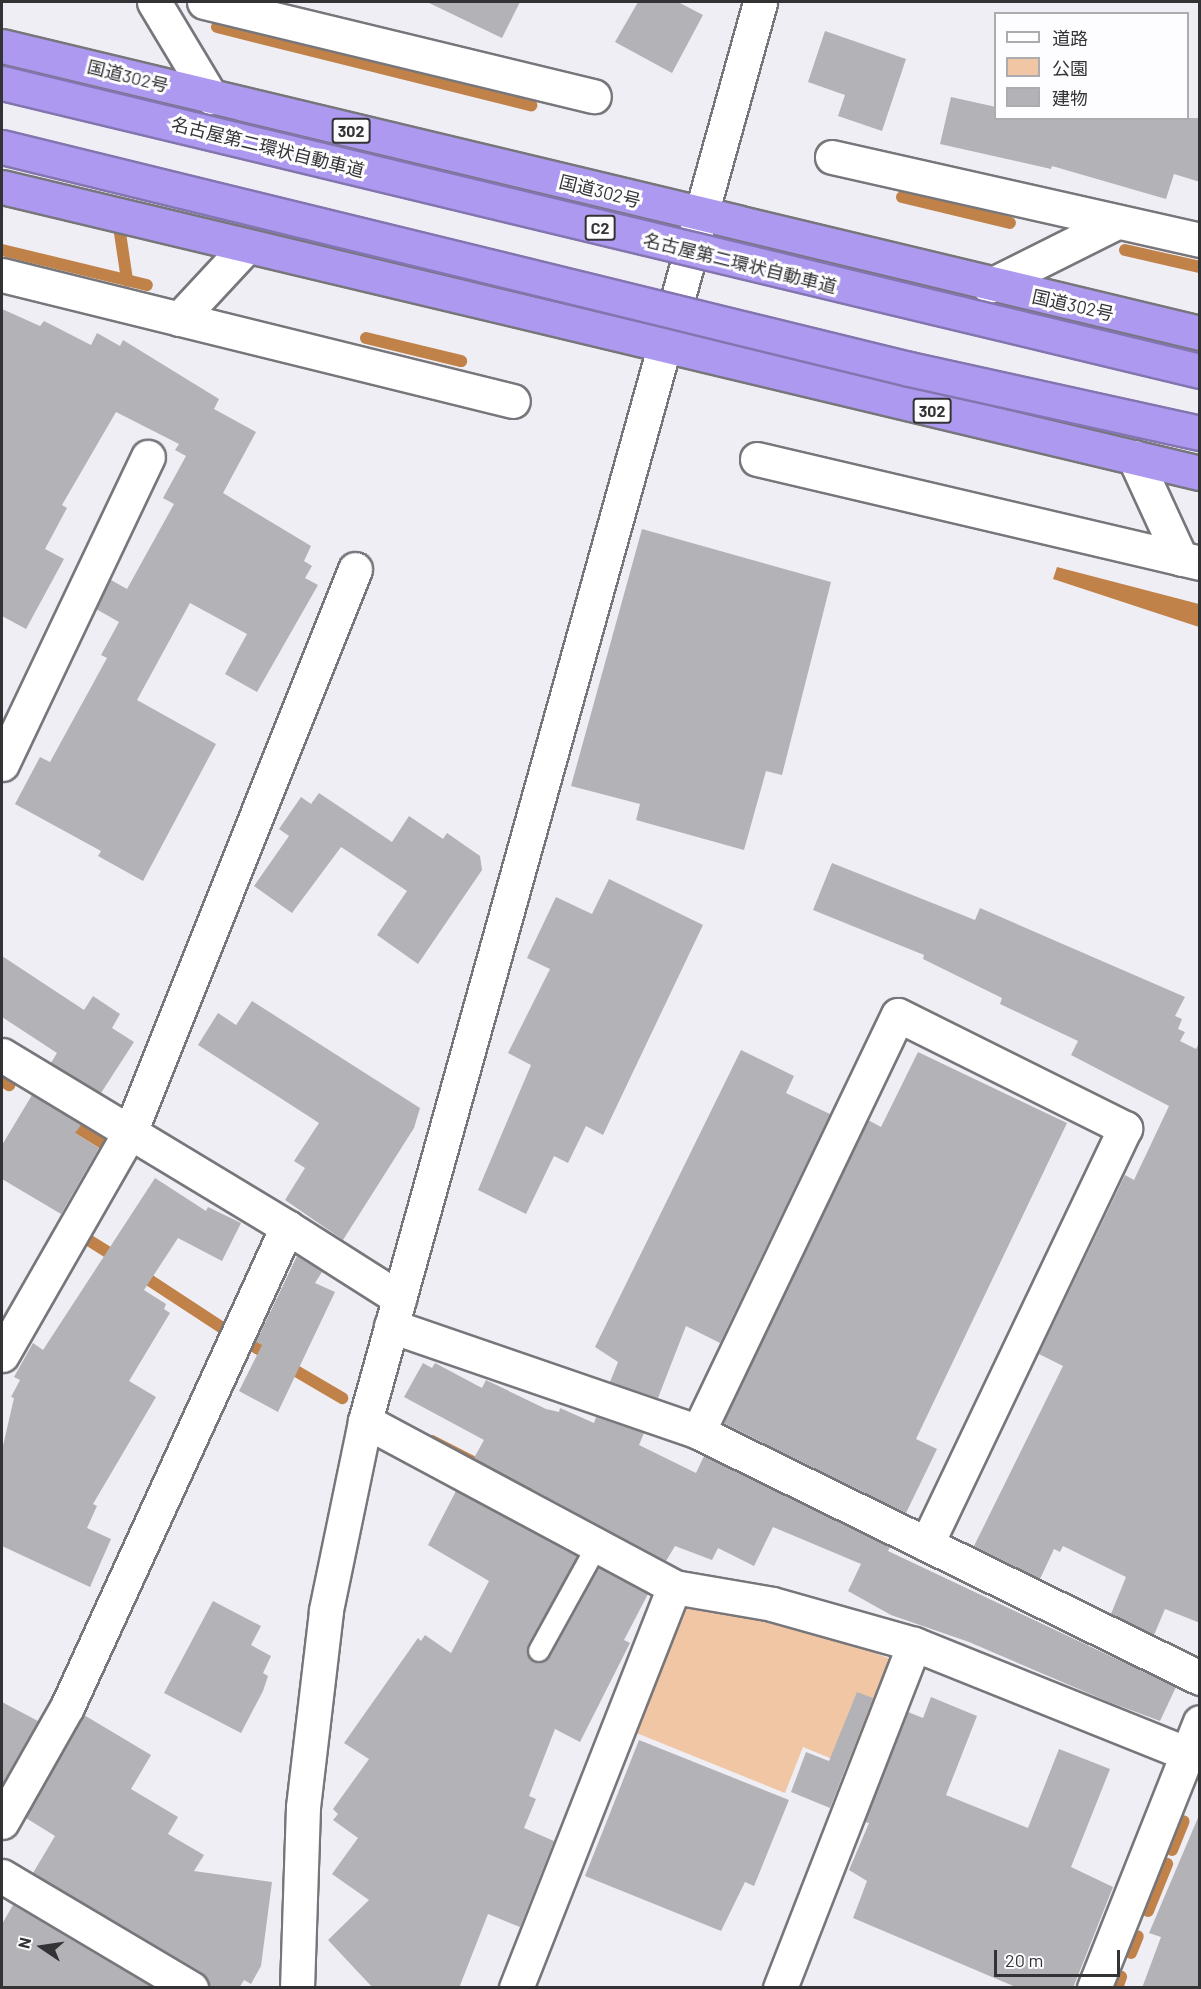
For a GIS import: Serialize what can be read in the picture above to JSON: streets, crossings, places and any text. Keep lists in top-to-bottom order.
{
  "streets": {
    "highway": [
      "国道302号",
      "302",
      "名古屋第二環状自動車道",
      "C2"
    ]
  },
  "legend": ["道路", "公園", "建物"],
  "scale_bar": "20 m",
  "north": "left"
}
